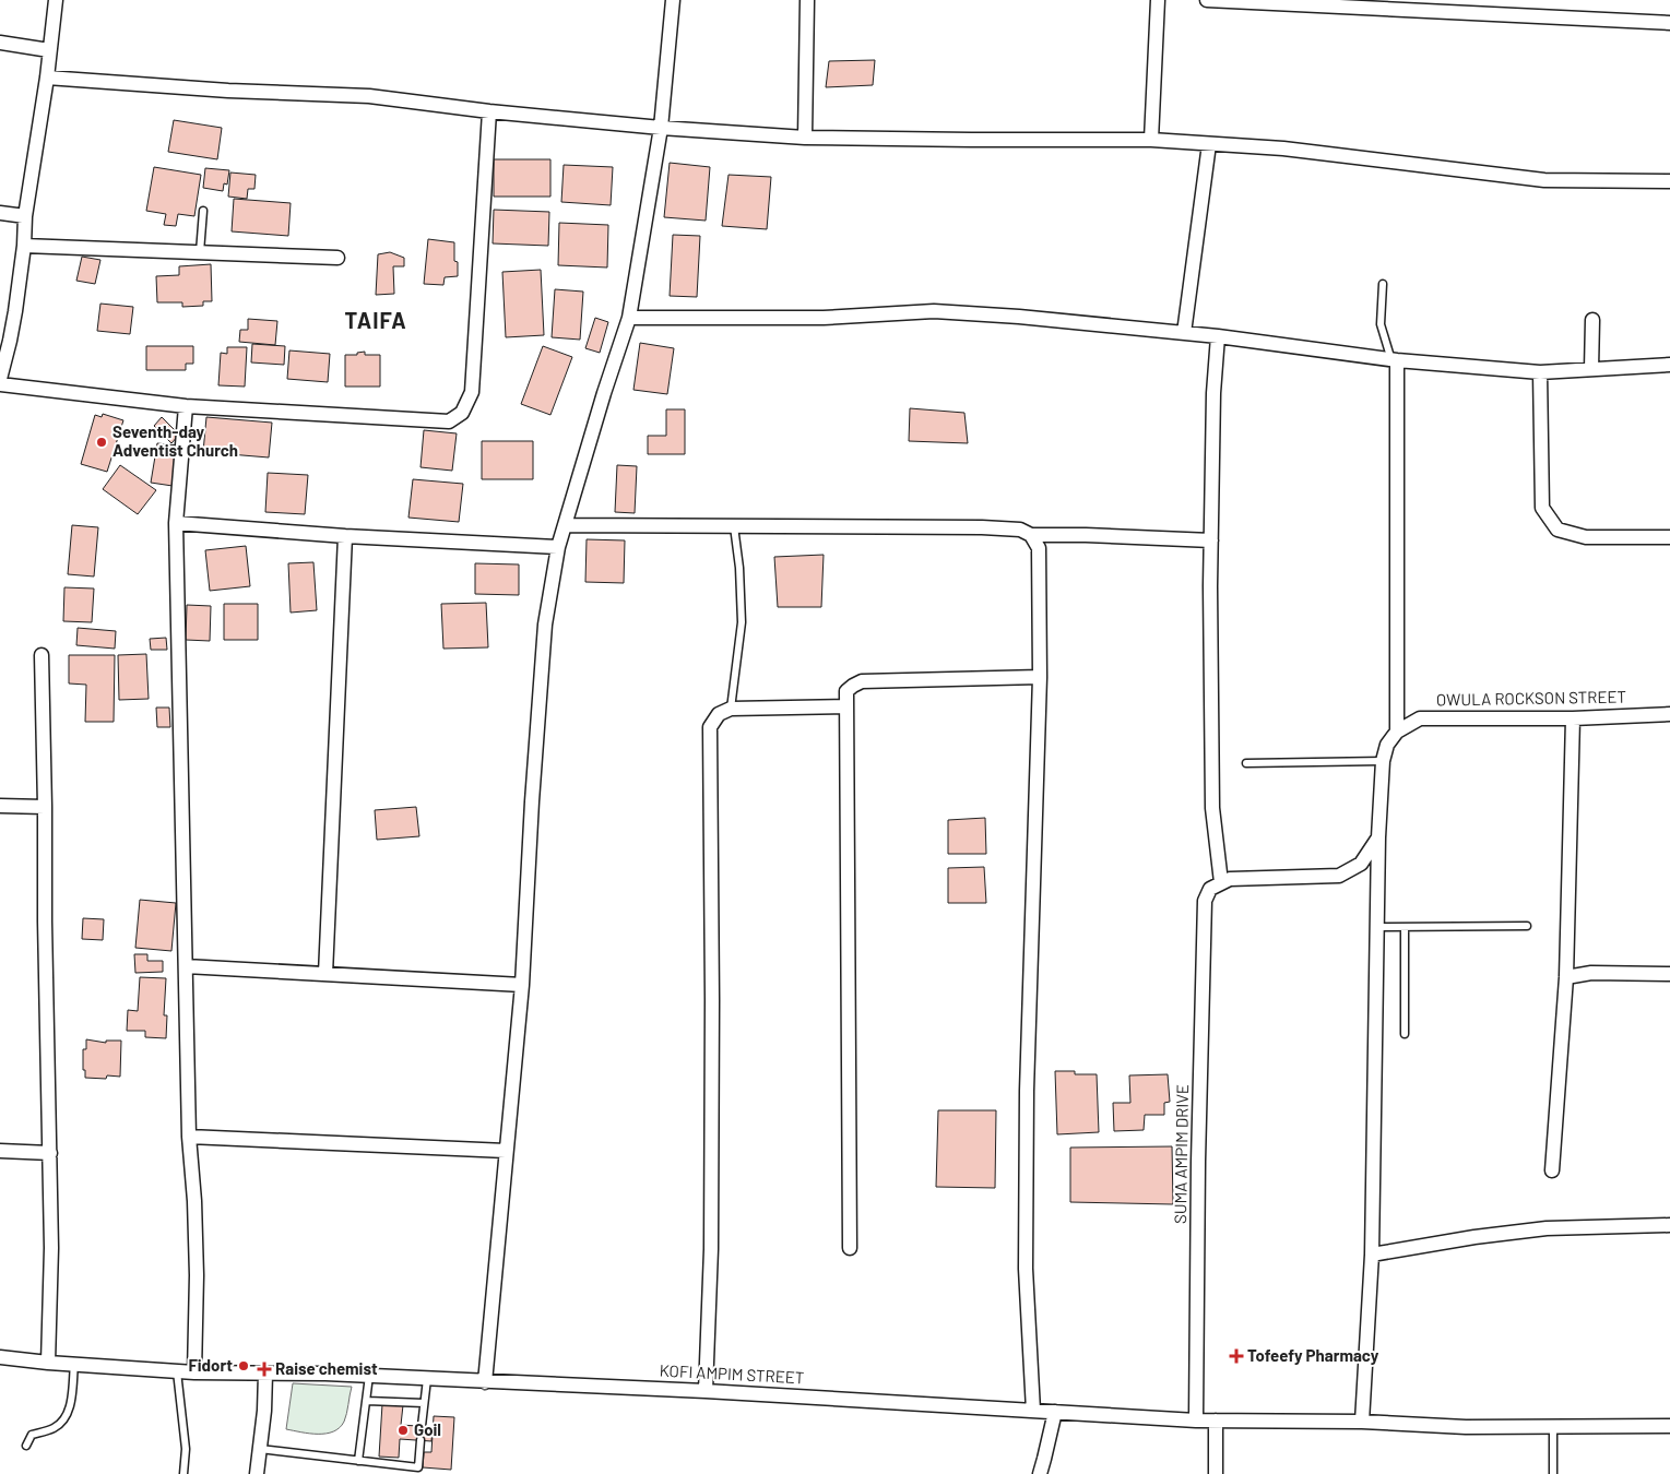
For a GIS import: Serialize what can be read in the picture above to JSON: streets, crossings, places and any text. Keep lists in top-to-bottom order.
{
  "streets": {
    "street": ["OWULA ROCKSON STREET", "SUMA AMPIM DRIVE", "KOFI AMPIM STREET"]
  },
  "crossings": [
    ["SUMA AMPIM DRIVE", "KOFI AMPIM STREET"]
  ],
  "districts": ["TAIFA"],
  "places": {
    "other": ["Seventh-day Adventist Church", "Fidort", "Goil"],
    "health": ["Tofeefy Pharmacy", "Raise chemist"]
  }
}
